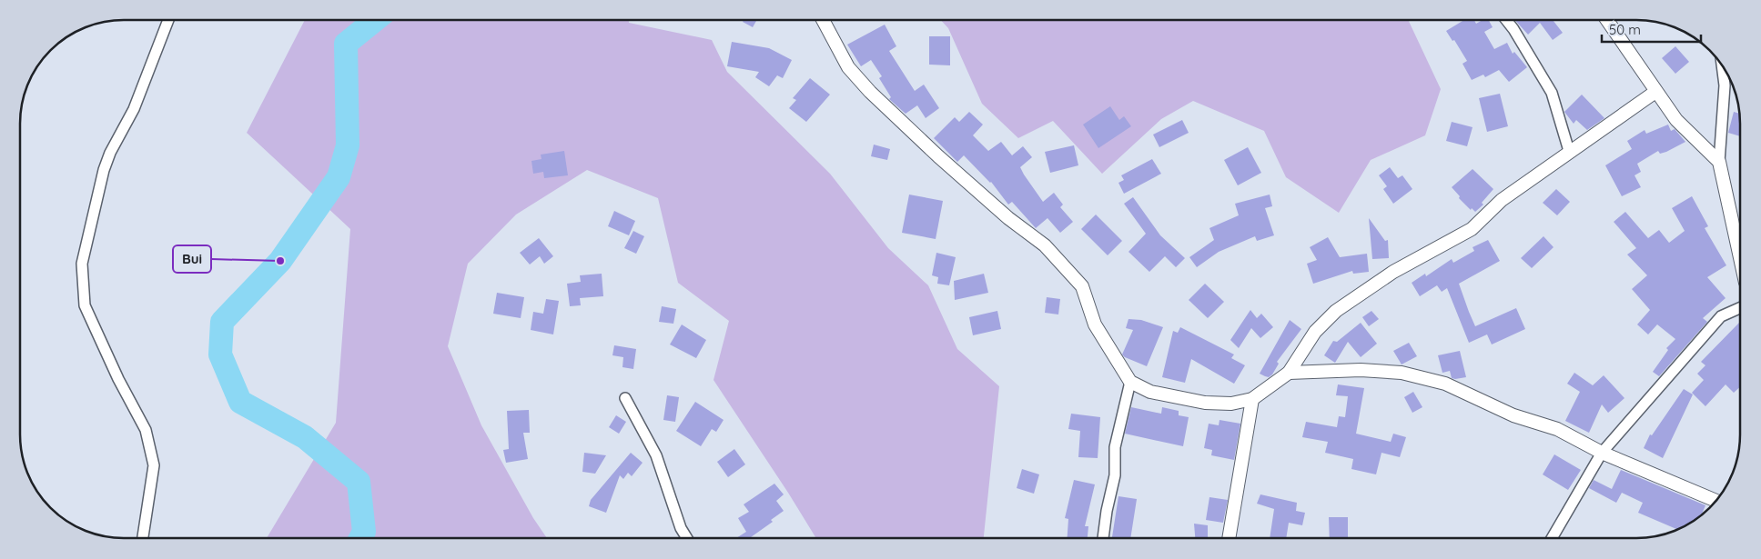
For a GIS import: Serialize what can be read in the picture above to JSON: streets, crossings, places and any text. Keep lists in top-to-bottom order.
{
  "places": ["Bui"],
  "scale_bar": "50 m"
}
